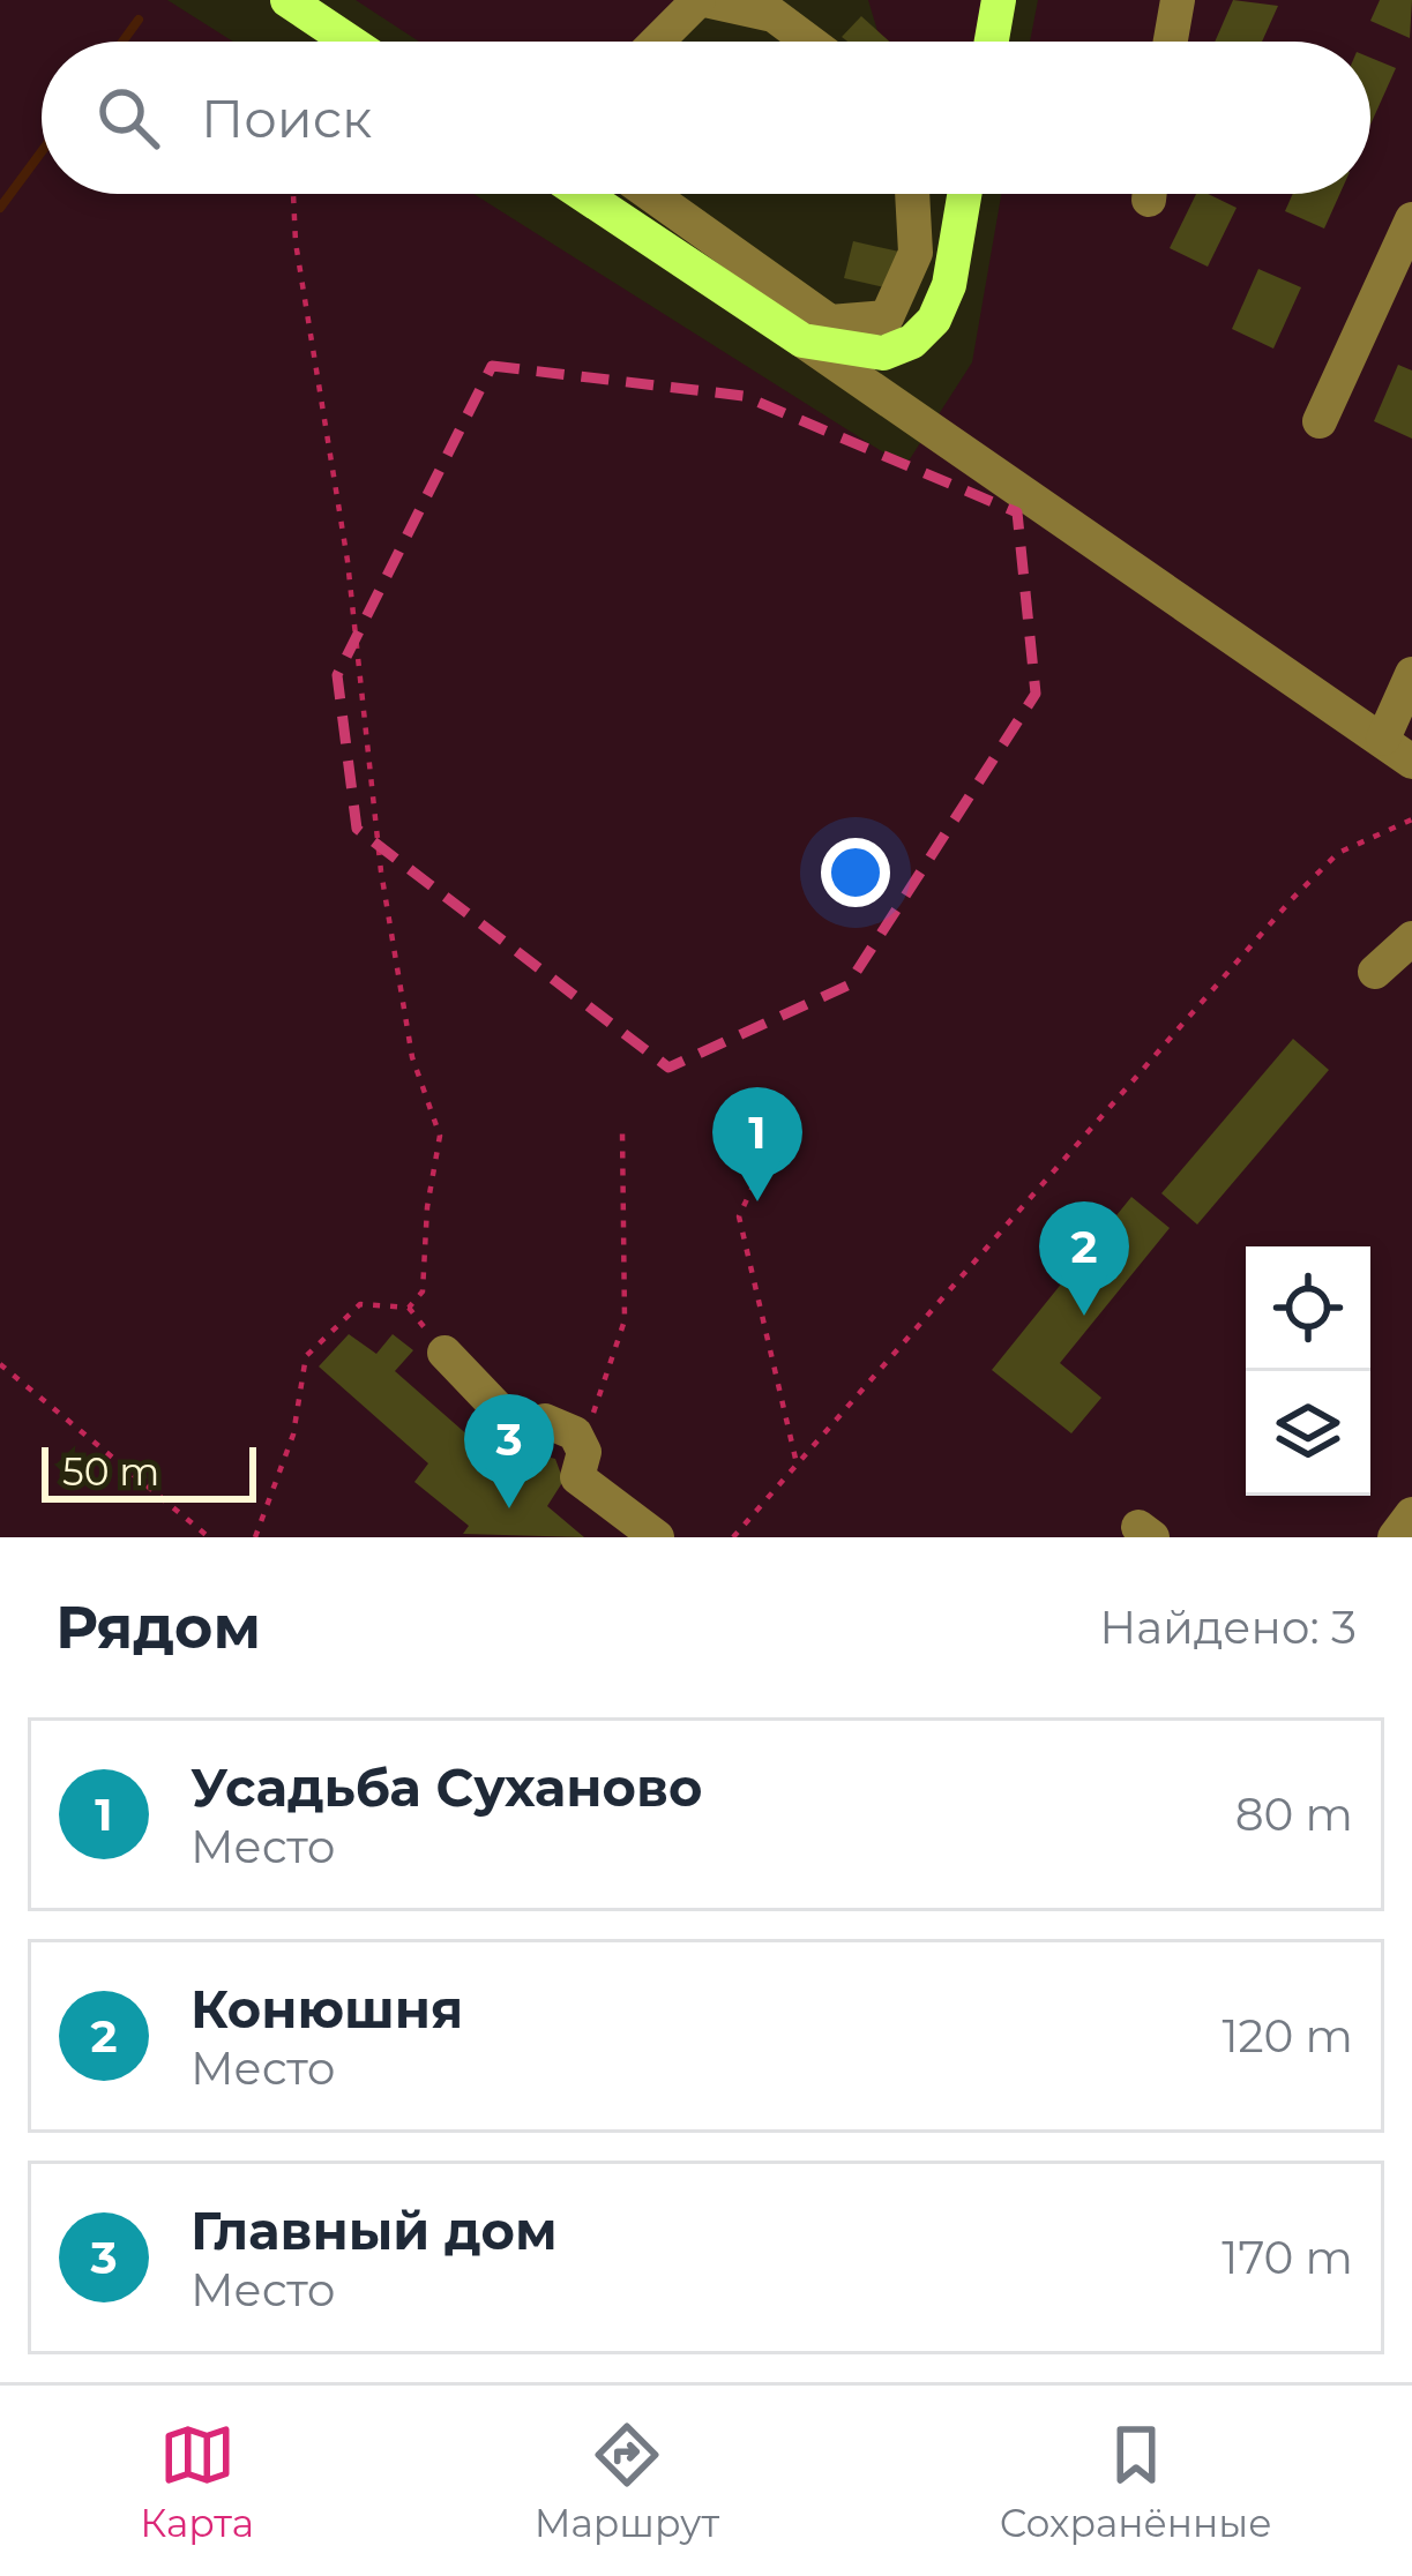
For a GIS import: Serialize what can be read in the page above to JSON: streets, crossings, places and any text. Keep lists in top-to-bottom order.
{
  "scale_bar": "50 m",
  "page": {
    "search": "Поиск",
    "pins": ["1", "2", "3"],
    "scale": "50 m",
    "heading": ["Рядом", "Найдено: 3"],
    "list": [
      {
        "mark": "1",
        "name": "Усадьба Суханово",
        "note": "Место",
        "value": "80 m"
      },
      {
        "mark": "2",
        "name": "Конюшня",
        "note": "Место",
        "value": "120 m"
      },
      {
        "mark": "3",
        "name": "Главный дом",
        "note": "Место",
        "value": "170 m"
      }
    ],
    "nav": ["Карта", "Маршрут", "Сохранённые"]
  }
}
